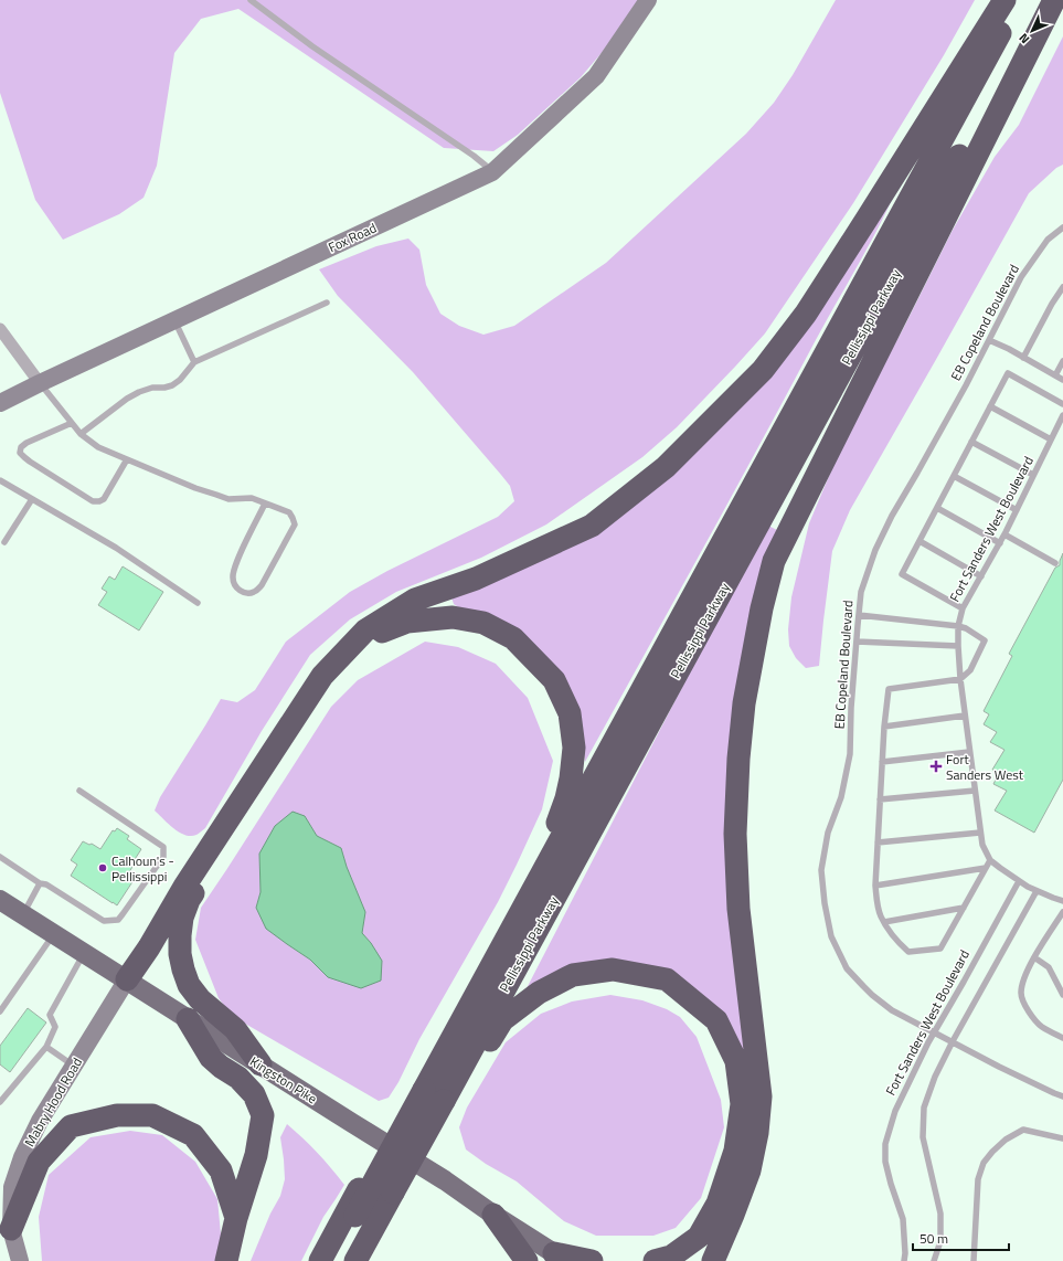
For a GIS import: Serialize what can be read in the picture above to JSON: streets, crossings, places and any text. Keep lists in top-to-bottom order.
{
  "streets": {
    "highway": ["Pellissippi Parkway"],
    "main road": ["Kingston Pike"],
    "street": ["Fox Road", "Mabry Hood Road"],
    "lane": ["EB Copeland Boulevard", "Fort Sanders West Boulevard"]
  },
  "crossings": [
    ["EB Copeland Boulevard", "Fort Sanders West Boulevard"],
    ["Kingston Pike", "Mabry Hood Road"]
  ],
  "places": {
    "health": ["Fort Sanders West"],
    "other": ["Calhoun's - Pellissippi"]
  },
  "scale_bar": "50 m",
  "north": "bottom left"
}
